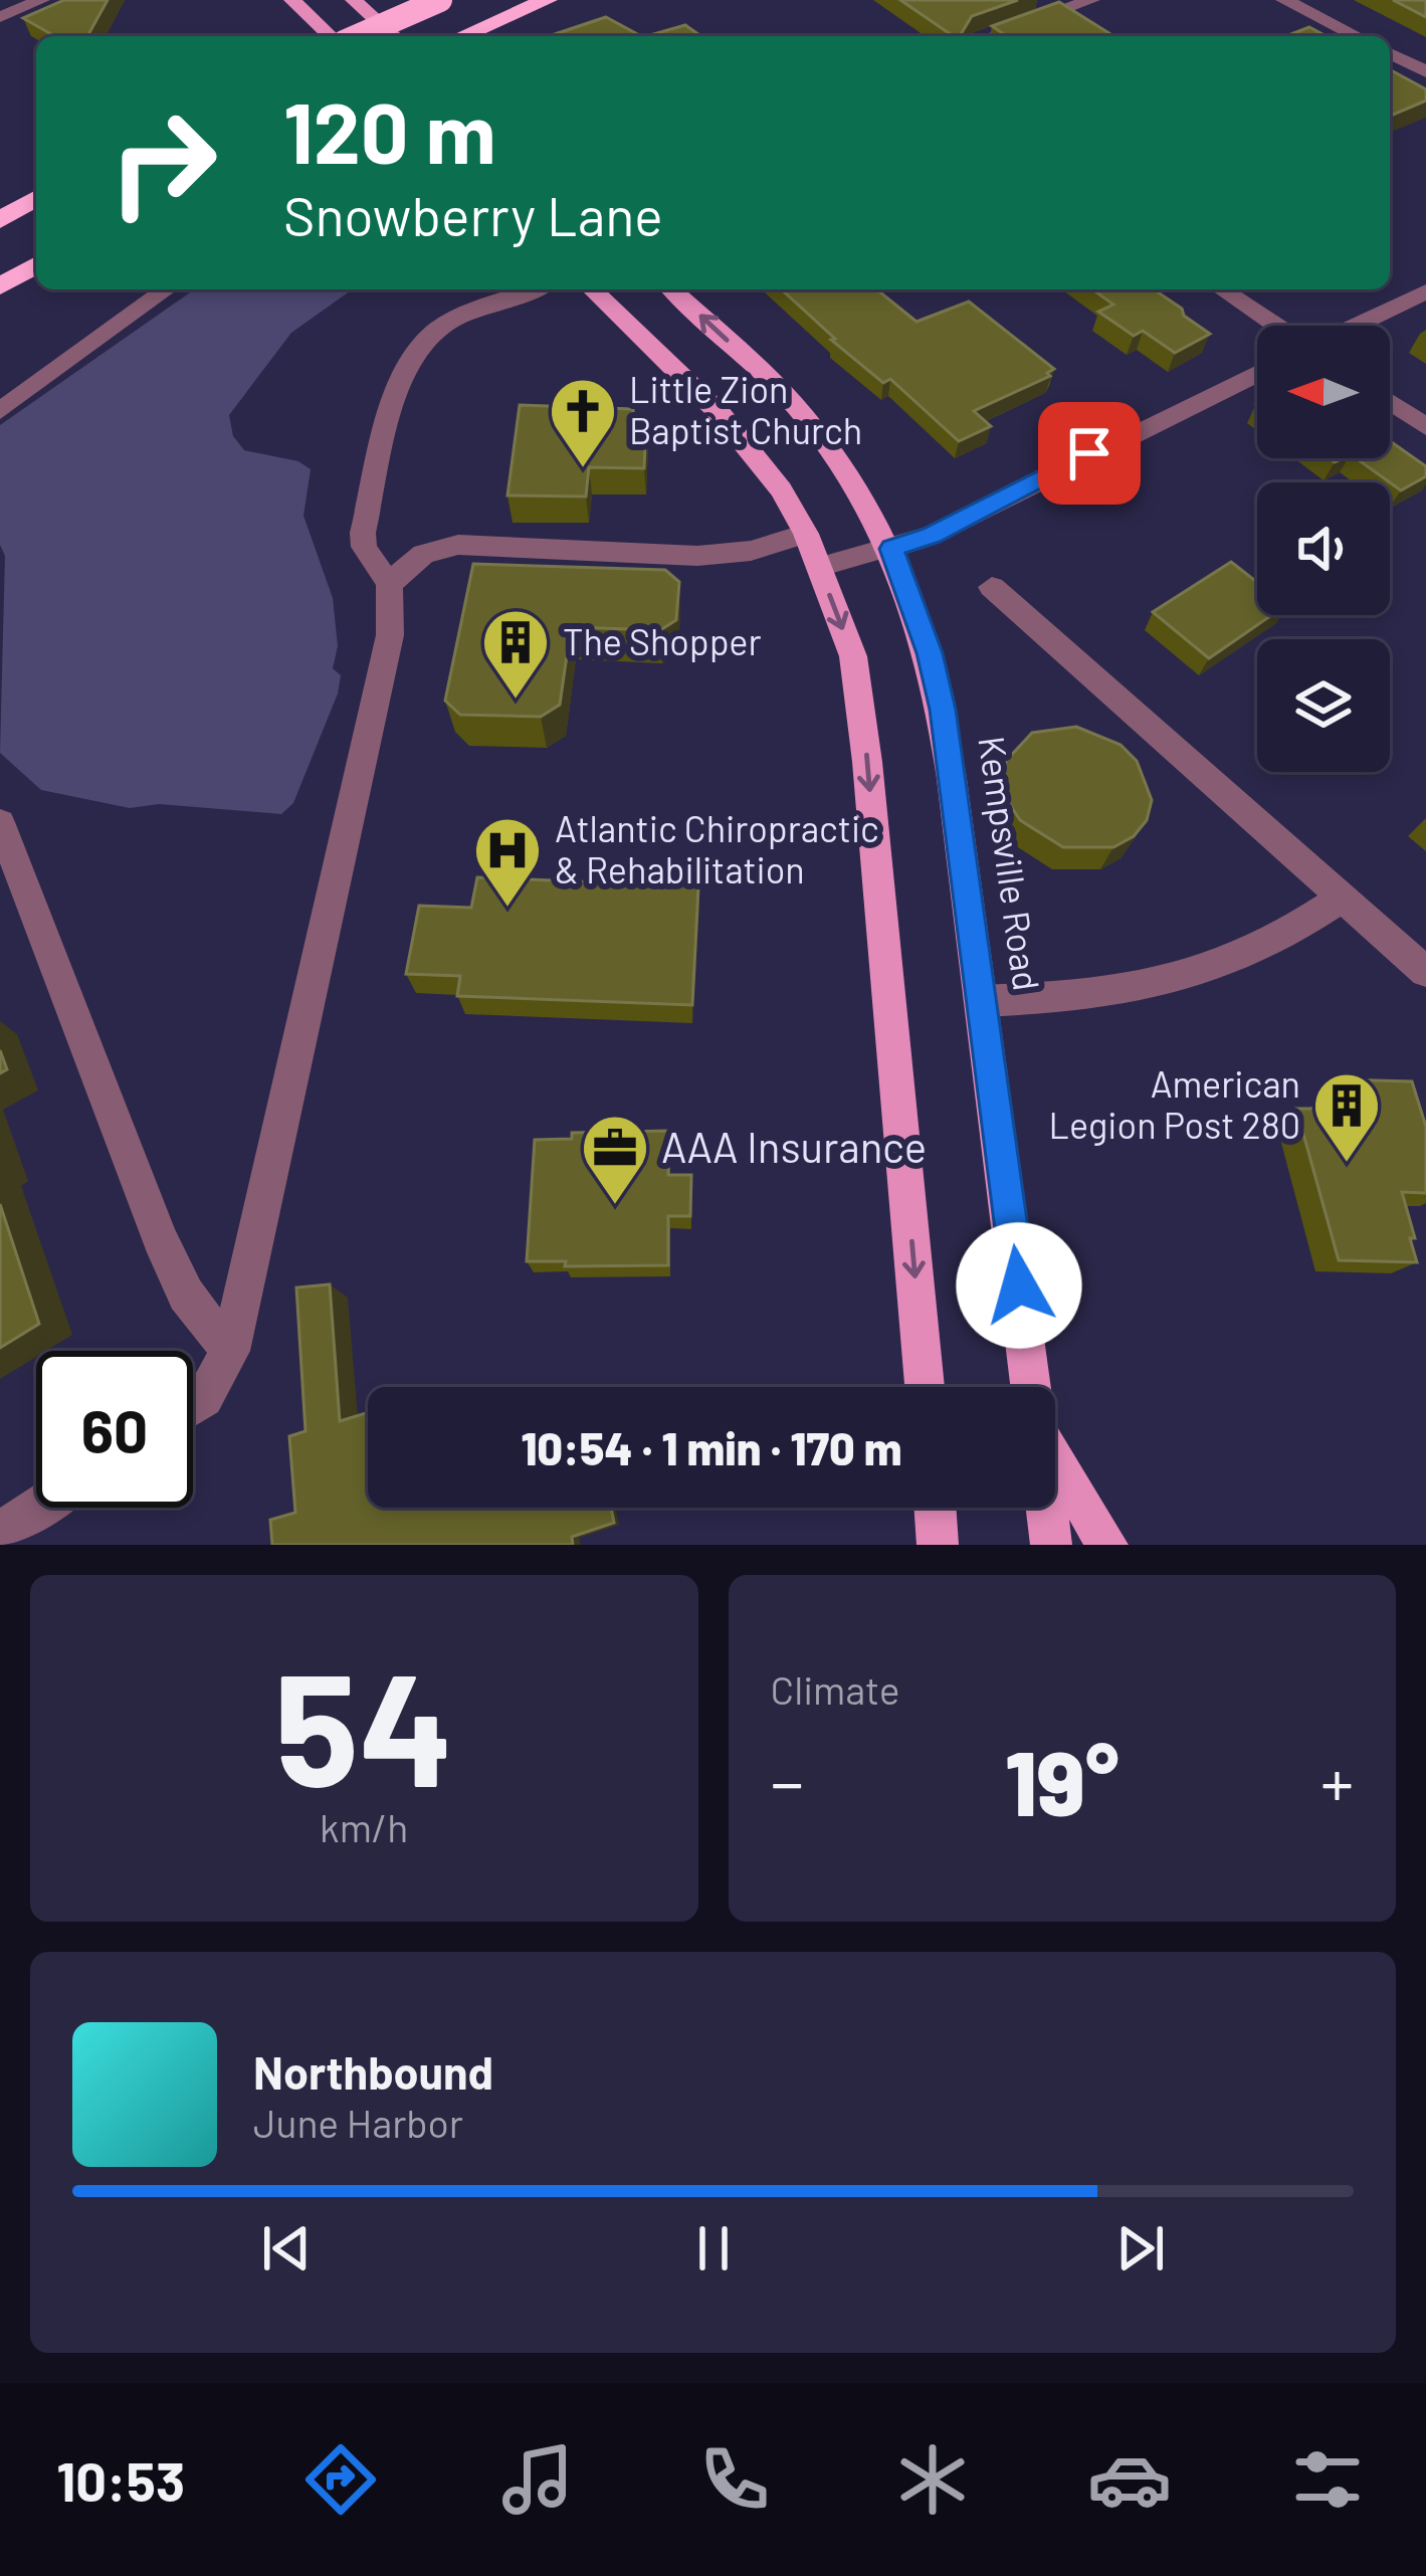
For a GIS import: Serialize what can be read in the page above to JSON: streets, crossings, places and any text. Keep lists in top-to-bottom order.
{
  "streets": {
    "main road": ["Kempsville Road"]
  },
  "places": {
    "church": ["Little Zion Baptist Church"],
    "building": ["The Shopper", "American Legion Post 280"],
    "hospital": ["Atlantic Chiropractic & Rehabilitation"],
    "office": ["AAA Insurance"]
  },
  "north": "left",
  "page": {
    "turn": ["120 m", "Snowberry Lane"],
    "limit": "60",
    "trip": "10:54 · 1 min · 170 m",
    "tile": [
      ["54", "km/h"],
      "Climate"
    ],
    "heat": ["−", "19°", "+"],
    "song": ["Northbound", "June Harbor"],
    "tabs": "10:53"
  }
}
